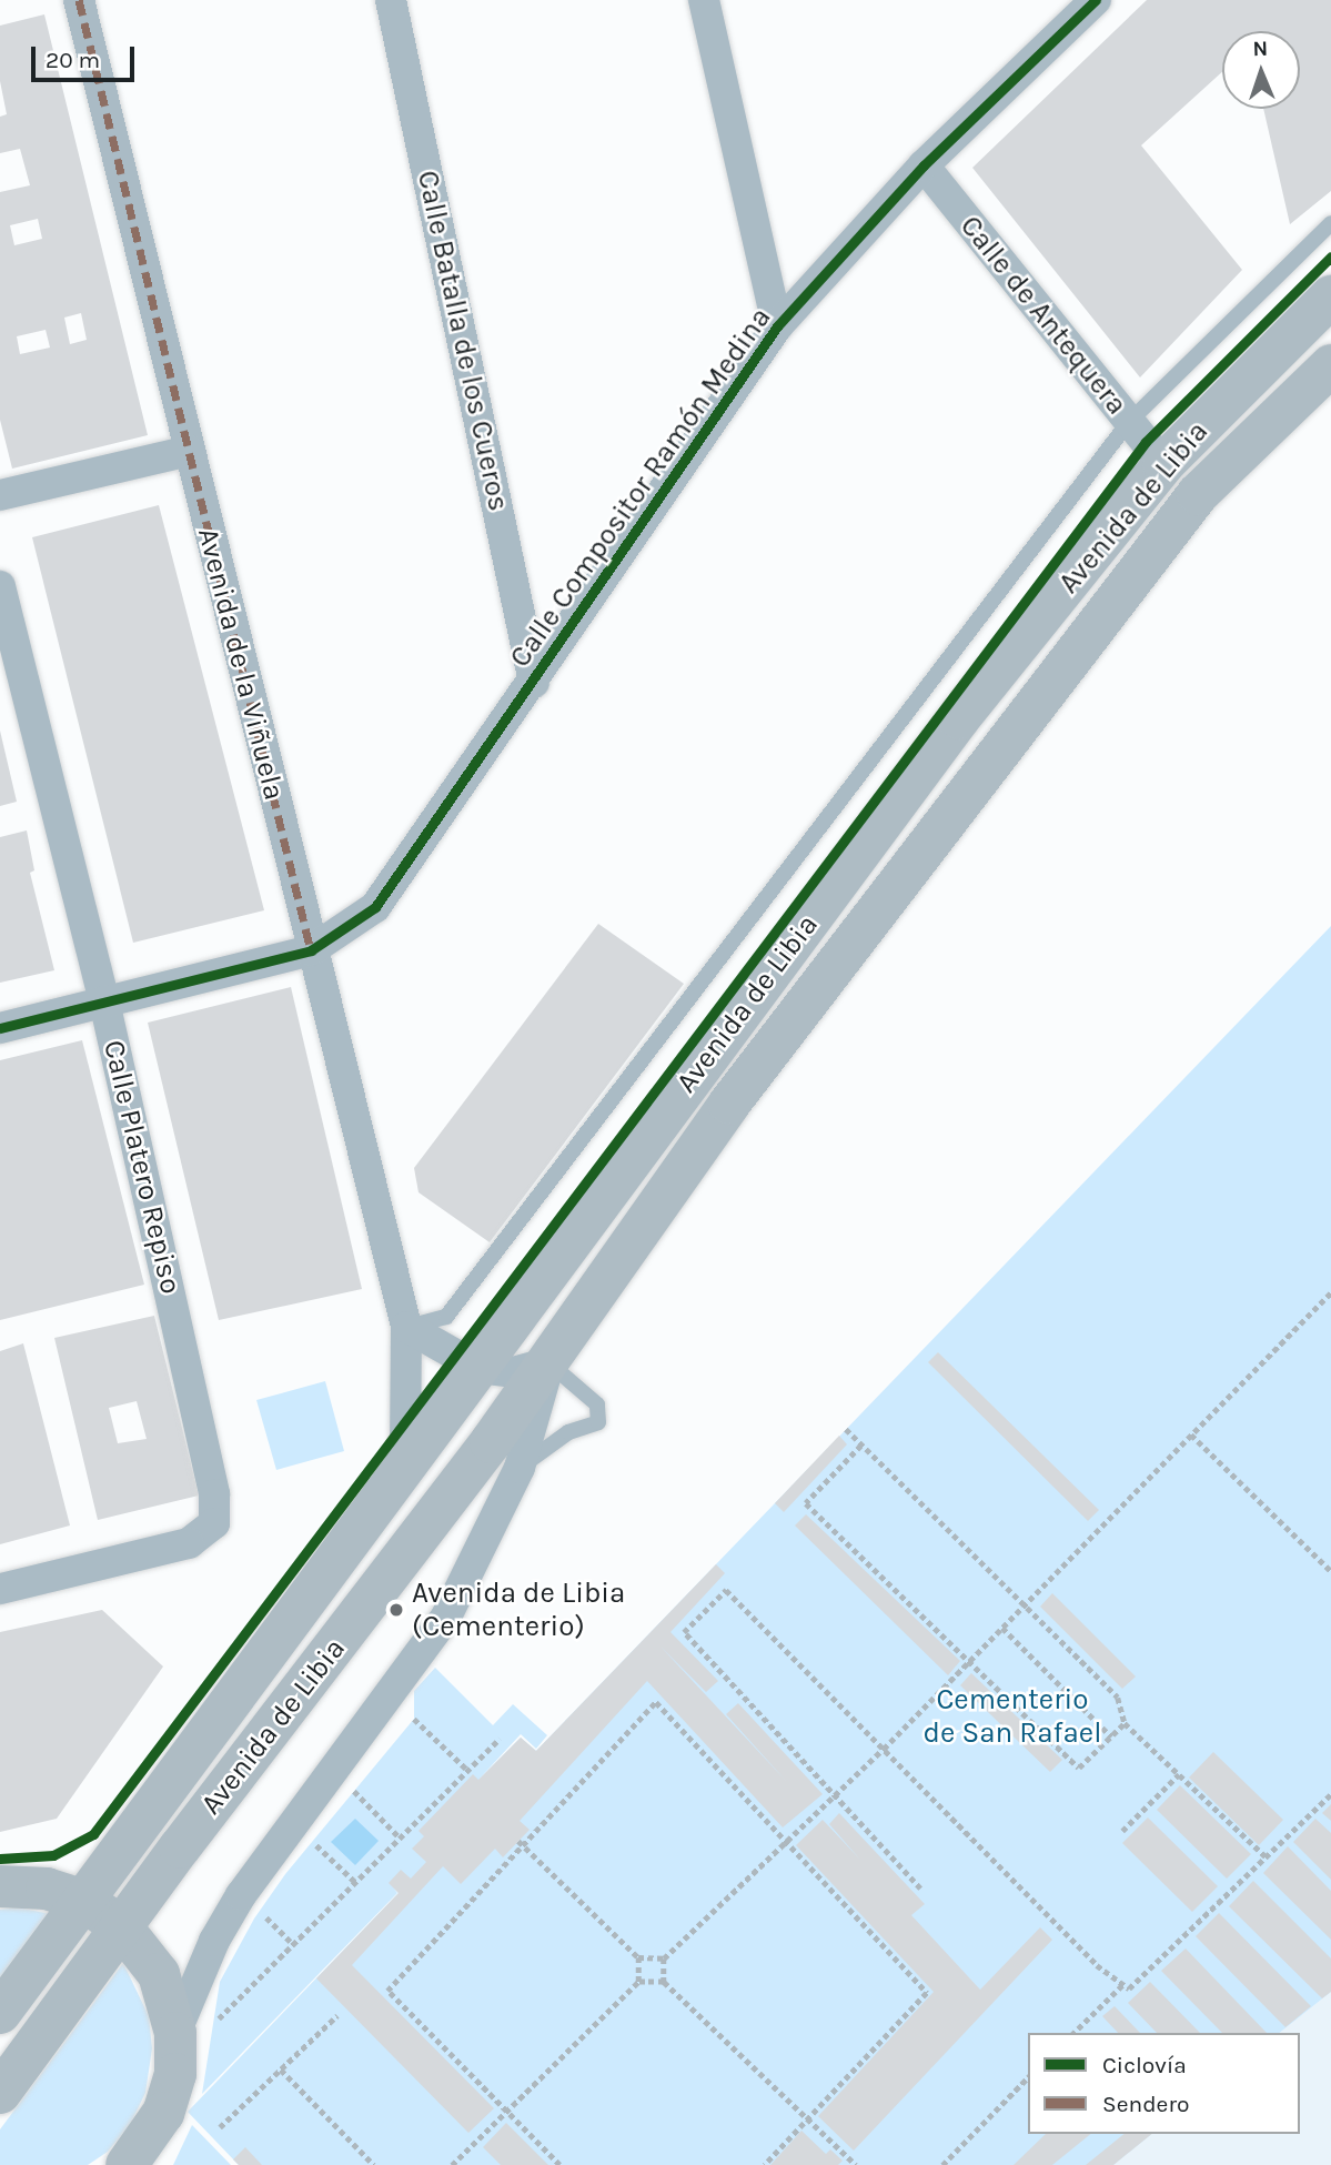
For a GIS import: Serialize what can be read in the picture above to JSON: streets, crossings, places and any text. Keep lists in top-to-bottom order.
{
  "streets": {
    "main road": ["Avenida de Libia"],
    "street": [
      "Calle de Antequera",
      "Calle Batalla de los Cueros",
      "Calle Compositor Ramón Medina",
      "Avenida de la Viñuela",
      "Calle Platero Repiso"
    ]
  },
  "crossings": [
    ["Calle de Antequera", "Calle Compositor Ramón Medina"],
    ["Calle de Antequera", "Avenida de Libia"],
    ["Calle Batalla de los Cueros", "Calle Compositor Ramón Medina"],
    ["Calle Compositor Ramón Medina", "Avenida de la Viñuela"],
    ["Avenida de Libia", "Avenida de la Viñuela"]
  ],
  "parks": ["Cementerio de San Rafael"],
  "places": ["Avenida de Libia (Cementerio)"],
  "legend": ["Ciclovía", "Sendero"],
  "scale_bar": "20 m",
  "north": "top"
}
